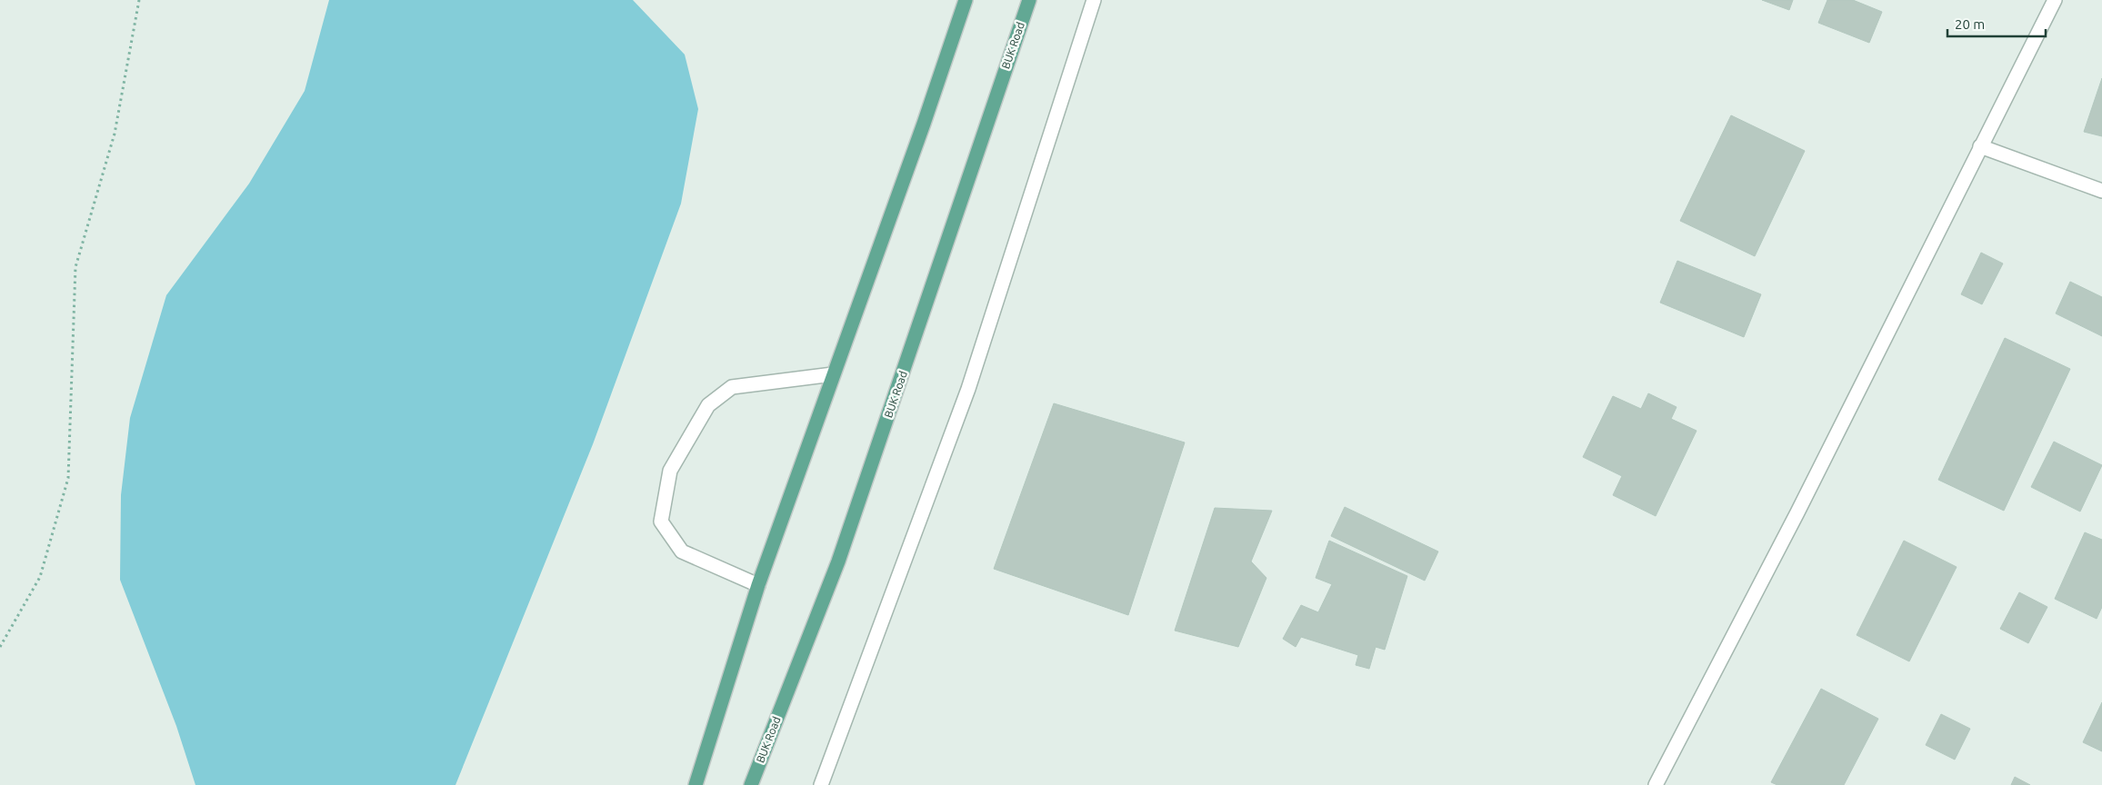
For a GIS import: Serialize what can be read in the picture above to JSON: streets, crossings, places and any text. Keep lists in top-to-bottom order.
{
  "streets": {
    "main road": ["BUK Road"]
  },
  "scale_bar": "20 m"
}
